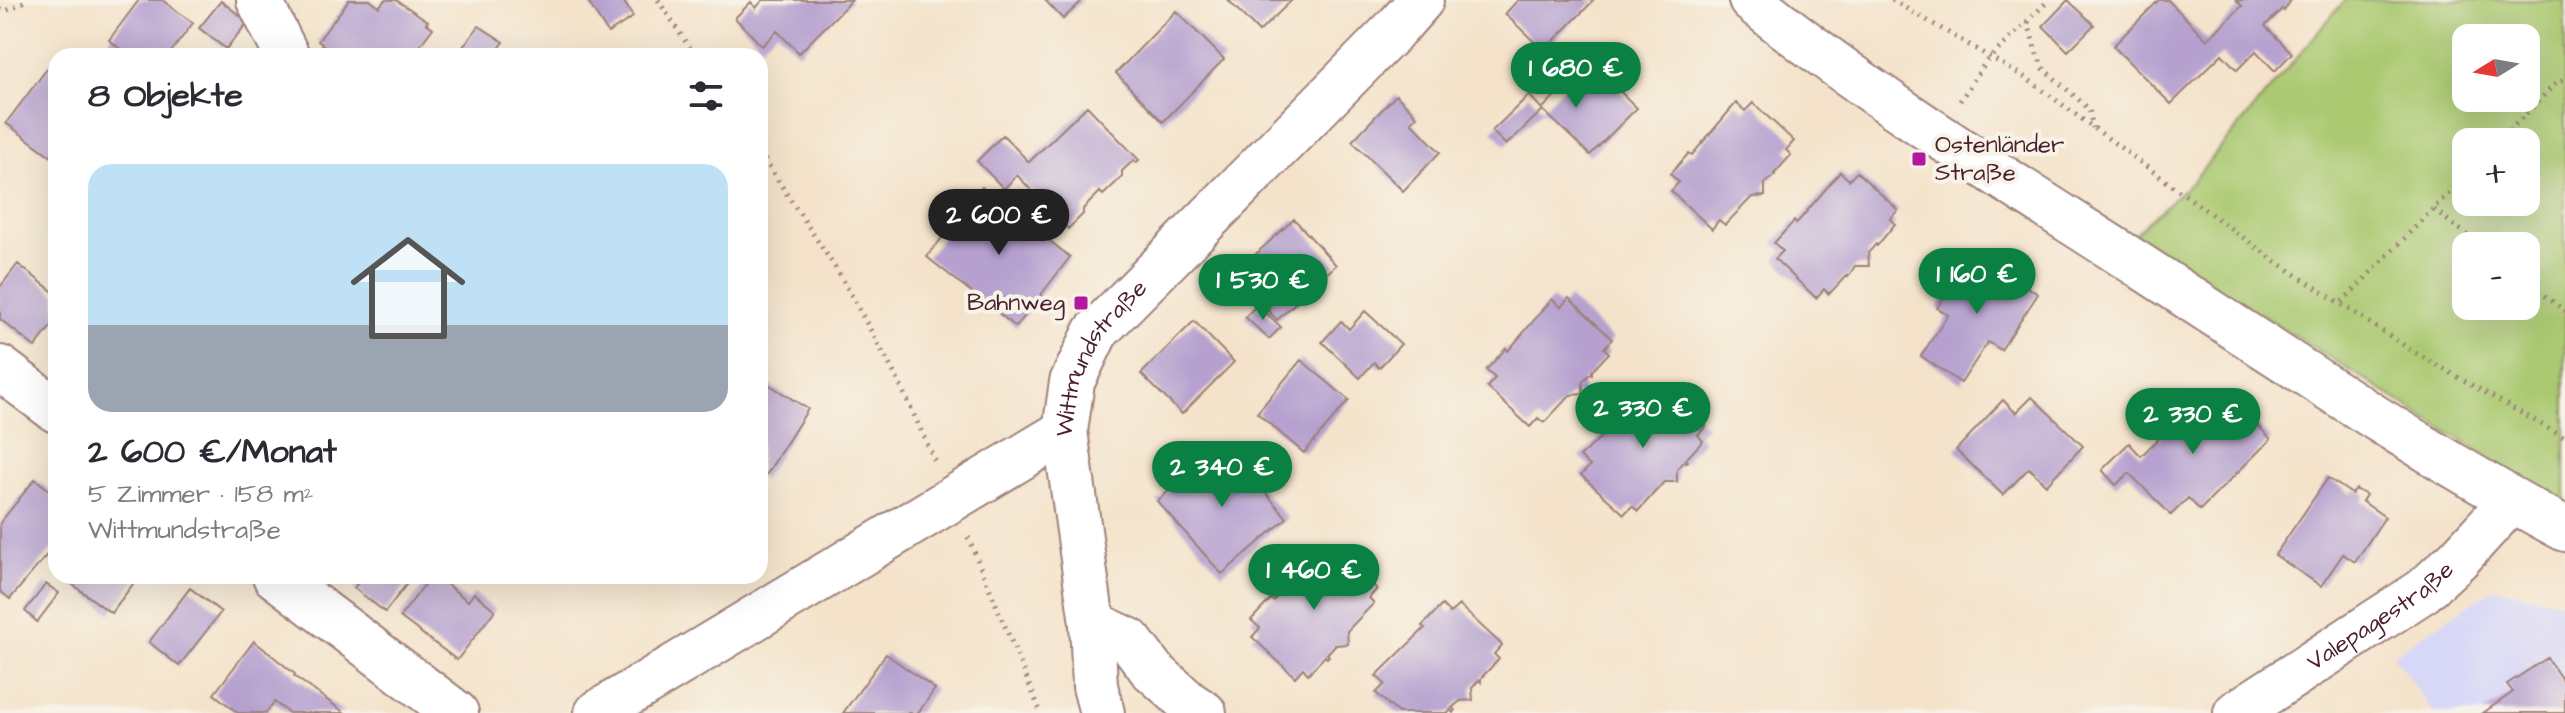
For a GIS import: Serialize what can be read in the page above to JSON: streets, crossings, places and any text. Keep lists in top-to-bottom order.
{
  "streets": {
    "street": ["Wittmundstraße", "Valepagestraße"]
  },
  "places": {
    "transit": ["Ostenländer Straße", "Bahnweg"]
  },
  "north": "left",
  "page": {
    "map_buttons": ["+", "−"],
    "price": [
      "1 680 €",
      "2 600 €",
      "1 160 €",
      "1 530 €",
      "2 330 €",
      "2 330 €",
      "2 340 €",
      "1 460 €"
    ],
    "heading": "8 Objekte",
    "list": [
      {
        "name": "2 600 €/Monat",
        "note": "5 Zimmer · 158 m² · Wittmundstraße"
      }
    ]
  }
}
